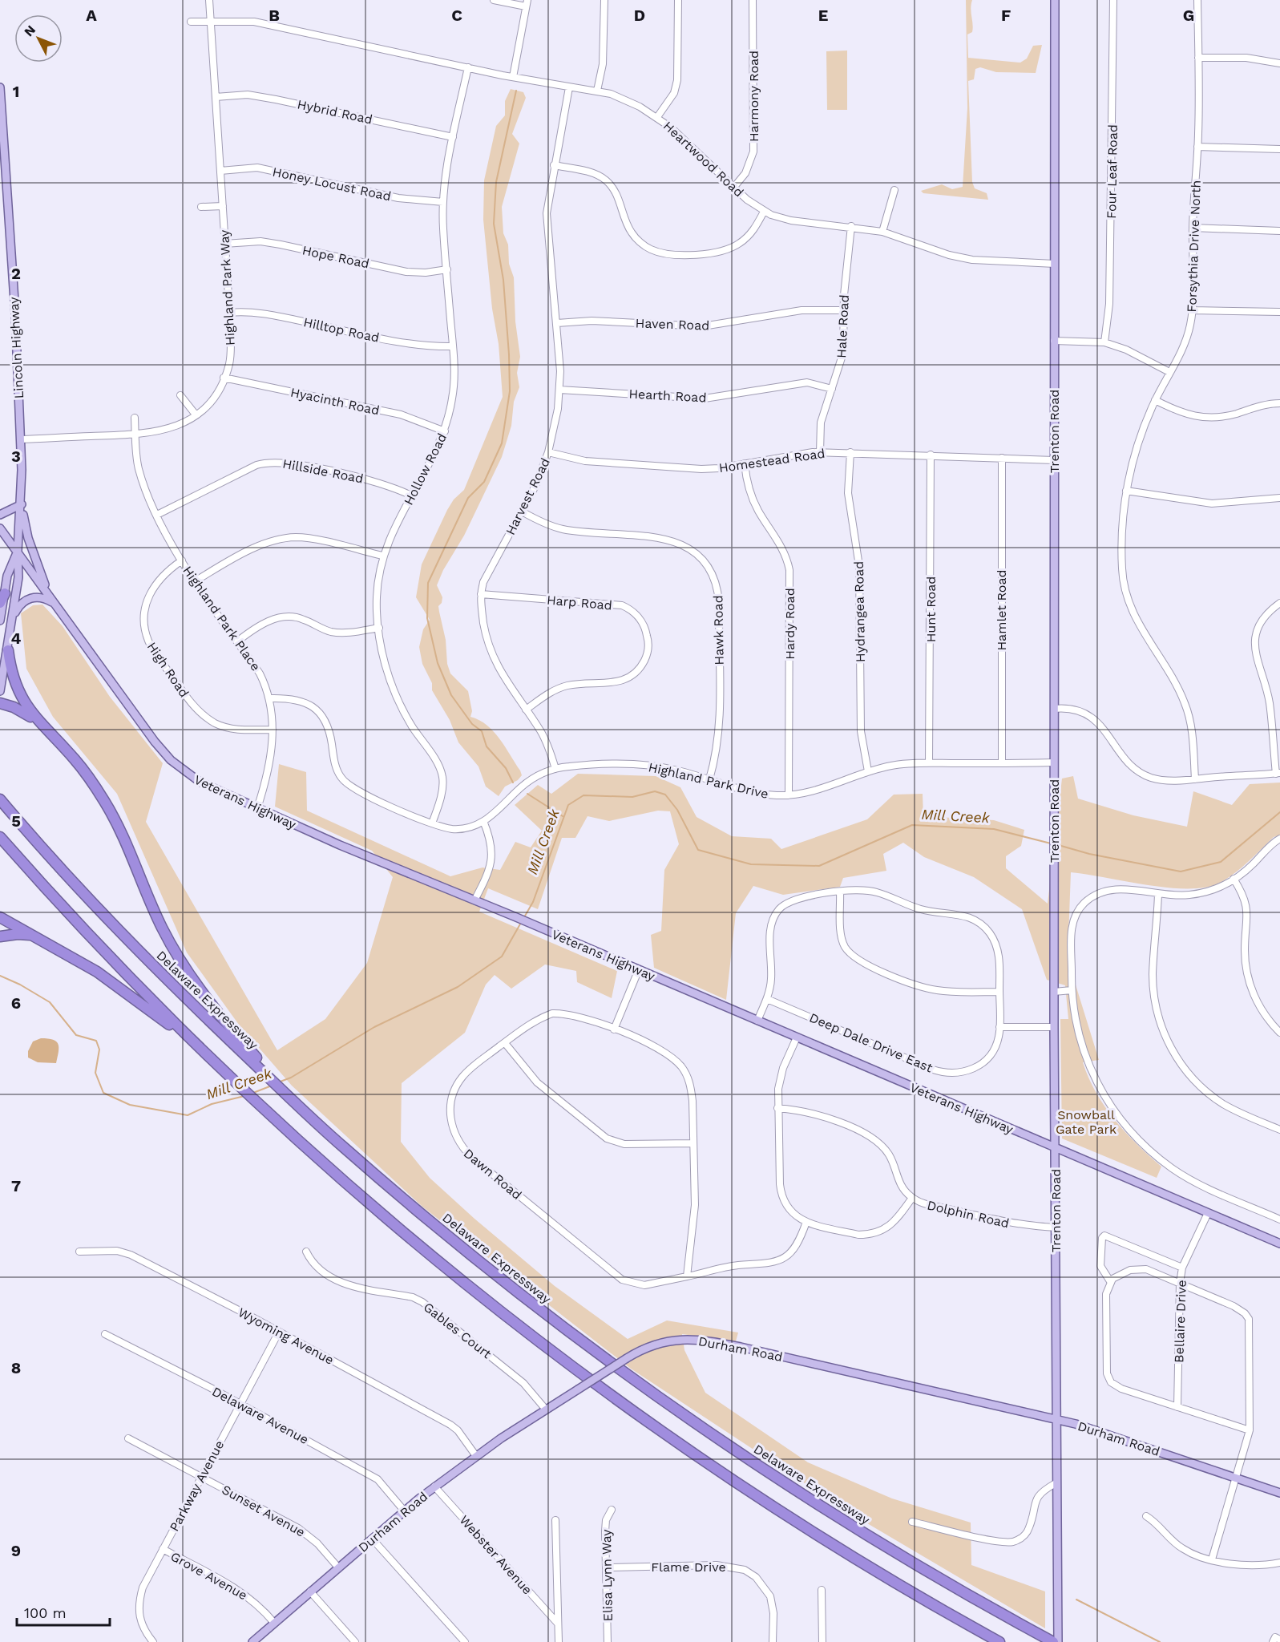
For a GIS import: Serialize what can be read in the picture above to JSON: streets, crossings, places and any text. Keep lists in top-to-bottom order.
{
  "streets": {
    "highway": ["Delaware Expressway"],
    "main road": [
      "Lincoln Highway",
      "Trenton Road",
      "Veterans Highway",
      "Durham Road"
    ],
    "street": [
      "Harmony Road",
      "Hybrid Road",
      "Heartwood Road",
      "Four Leaf Road",
      "Honey Locust Road",
      "Forsythia Drive North",
      "Hope Road",
      "Highland Park Way",
      "Haven Road",
      "Hale Road",
      "Hilltop Road",
      "Hearth Road",
      "Hyacinth Road",
      "Homestead Road",
      "Hollow Road",
      "Hillside Road",
      "Harvest Road",
      "Harp Road",
      "Hunt Road",
      "Hamlet Road",
      "Hydrangea Road",
      "Highland Park Place",
      "Hardy Road",
      "Hawk Road",
      "High Road",
      "Highland Park Drive",
      "Deep Dale Drive East",
      "Dawn Road",
      "Dolphin Road",
      "Bellaire Drive",
      "Gables Court",
      "Wyoming Avenue",
      "Delaware Avenue",
      "Parkway Avenue",
      "Sunset Avenue",
      "Webster Avenue",
      "Flame Drive",
      "Grove Avenue",
      "Elisa Lynn Way"
    ]
  },
  "crossings": [
    ["Harmony Road", "Heartwood Road"],
    ["Hybrid Road", "Highland Park Way"],
    ["Hybrid Road", "Hollow Road"],
    ["Heartwood Road", "Highland Park Way"],
    ["Heartwood Road", "Hale Road"],
    ["Heartwood Road", "Trenton Road"],
    ["Heartwood Road", "Hollow Road"],
    ["Heartwood Road", "Harvest Road"],
    ["Honey Locust Road", "Highland Park Way"],
    ["Honey Locust Road", "Hollow Road"],
    ["Hope Road", "Highland Park Way"],
    ["Hope Road", "Hollow Road"],
    ["Highland Park Way", "Hilltop Road"],
    ["Highland Park Way", "Lincoln Highway"],
    ["Highland Park Way", "Hyacinth Road"],
    ["Highland Park Way", "Highland Park Place"],
    ["Haven Road", "Hale Road"],
    ["Haven Road", "Harvest Road"],
    ["Hale Road", "Hearth Road"],
    ["Hale Road", "Homestead Road"],
    ["Hilltop Road", "Hollow Road"],
    ["Lincoln Highway", "Veterans Highway"],
    ["Hearth Road", "Harvest Road"],
    ["Hyacinth Road", "Hollow Road"],
    ["Trenton Road", "Homestead Road"],
    ["Trenton Road", "Highland Park Drive"],
    ["Trenton Road", "Veterans Highway"],
    ["Trenton Road", "Dolphin Road"],
    ["Trenton Road", "Durham Road"],
    ["Homestead Road", "Harvest Road"],
    ["Homestead Road", "Hunt Road"],
    ["Homestead Road", "Hamlet Road"],
    ["Homestead Road", "Hydrangea Road"],
    ["Homestead Road", "Hardy Road"],
    ["Hollow Road", "Hillside Road"],
    ["Hollow Road", "Highland Park Drive"],
    ["Hillside Road", "Highland Park Place"],
    ["Harvest Road", "Harp Road"],
    ["Harvest Road", "Hawk Road"],
    ["Harvest Road", "Highland Park Drive"],
    ["Hunt Road", "Highland Park Drive"],
    ["Hamlet Road", "Highland Park Drive"],
    ["Hydrangea Road", "Highland Park Drive"],
    ["Highland Park Place", "High Road"],
    ["Highland Park Place", "Highland Park Drive"],
    ["Highland Park Place", "Veterans Highway"],
    ["Hardy Road", "Highland Park Drive"],
    ["Hawk Road", "Highland Park Drive"],
    ["Veterans Highway", "Deep Dale Drive East"],
    ["Veterans Highway", "Bellaire Drive"],
    ["Gables Court", "Durham Road"],
    ["Wyoming Avenue", "Durham Road"],
    ["Wyoming Avenue", "Parkway Avenue"],
    ["Durham Road", "Delaware Avenue"],
    ["Durham Road", "Sunset Avenue"],
    ["Durham Road", "Webster Avenue"],
    ["Durham Road", "Grove Avenue"],
    ["Delaware Avenue", "Parkway Avenue"],
    ["Parkway Avenue", "Sunset Avenue"],
    ["Parkway Avenue", "Grove Avenue"],
    ["Flame Drive", "Elisa Lynn Way"]
  ],
  "water": ["Mill Creek"],
  "parks": ["Snowball Gate Park"],
  "scale_bar": "100 m",
  "north": "top left",
  "grid": {
    "columns": [
      "A",
      "B",
      "C",
      "D",
      "E",
      "F",
      "G"
    ],
    "rows": [
      "1",
      "2",
      "3",
      "4",
      "5",
      "6",
      "7",
      "8",
      "9"
    ]
  }
}
